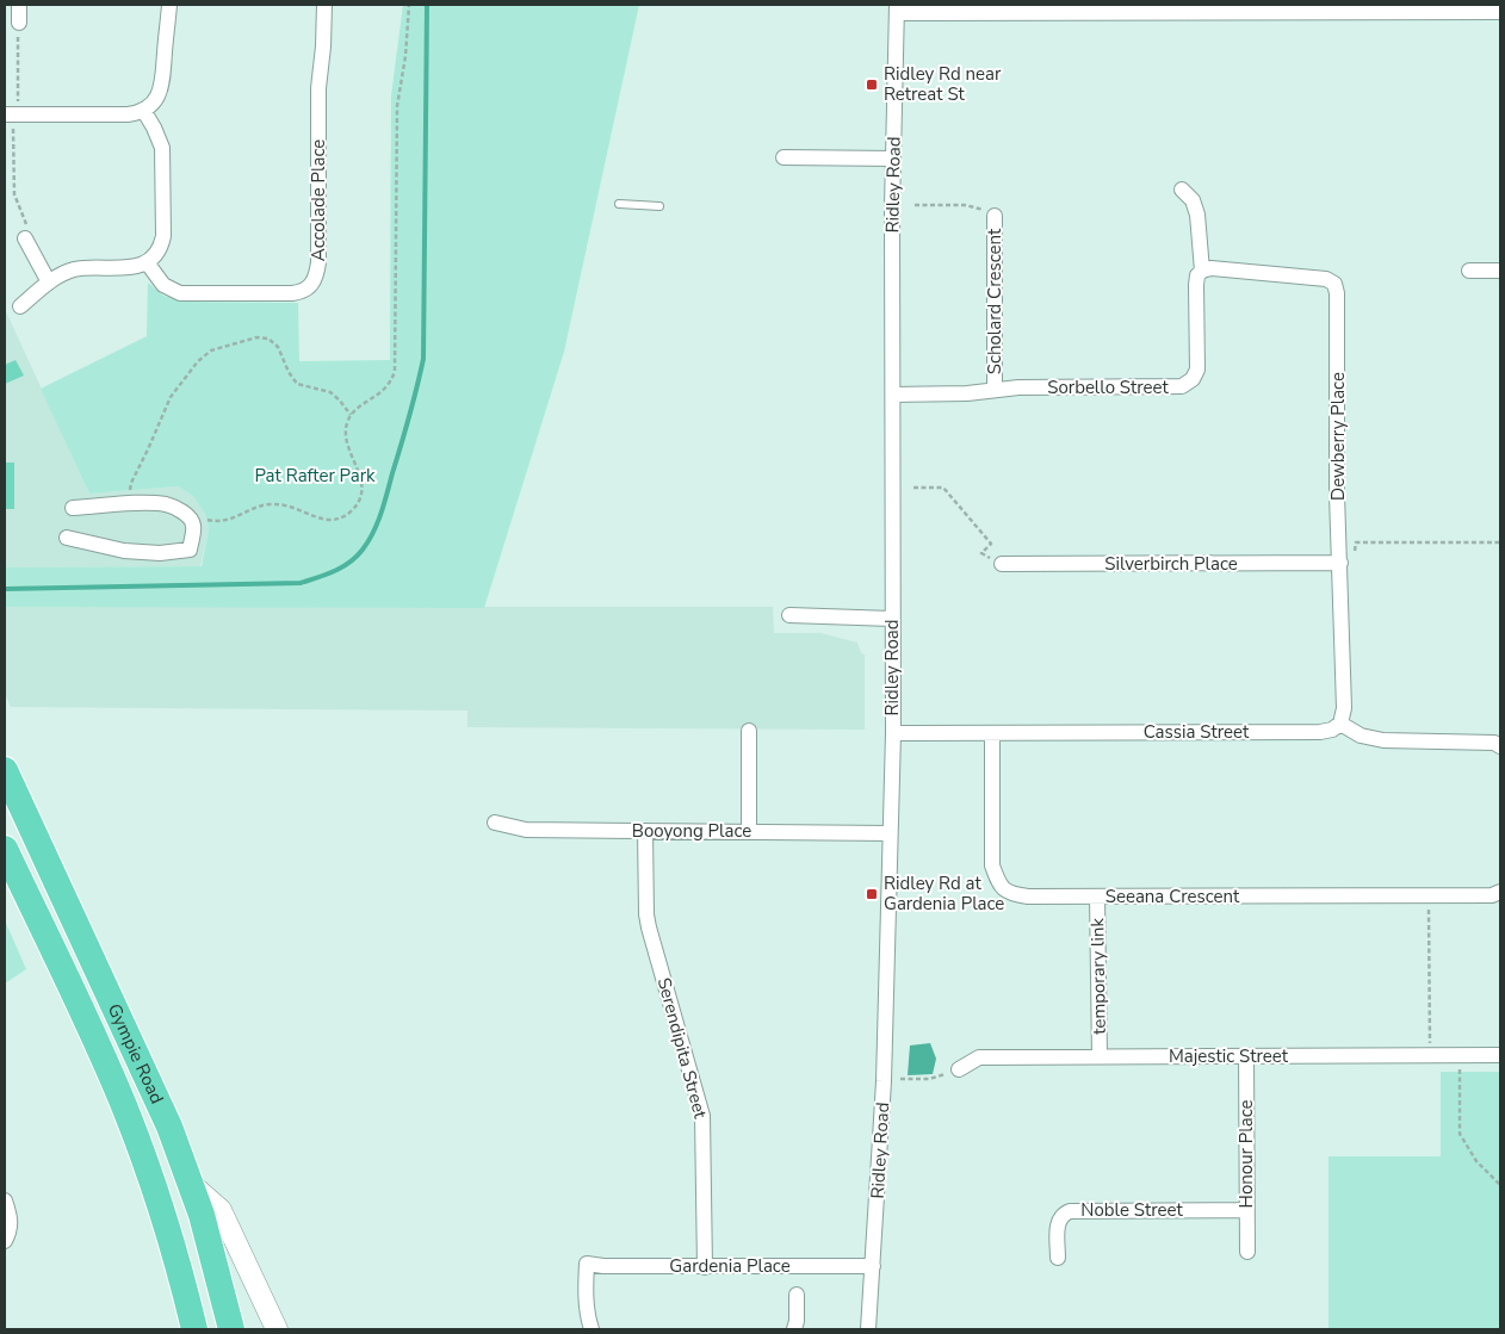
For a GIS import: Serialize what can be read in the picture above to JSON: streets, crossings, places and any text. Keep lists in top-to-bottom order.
{
  "streets": {
    "highway": ["Gympie Road"],
    "street": [
      "Ridley Road",
      "Accolade Place",
      "Scholard Crescent",
      "Sorbello Street",
      "Dewberry Place",
      "Silverbirch Place",
      "Cassia Street",
      "Booyong Place",
      "Seeana Crescent",
      "temporary link",
      "Serendipita Street",
      "Majestic Street",
      "Honour Place",
      "Noble Street",
      "Gardenia Place"
    ]
  },
  "crossings": [
    ["Ridley Road", "Sorbello Street"],
    ["Ridley Road", "Cassia Street"],
    ["Ridley Road", "Booyong Place"],
    ["Ridley Road", "Gardenia Place"],
    ["Scholard Crescent", "Sorbello Street"],
    ["Sorbello Street", "Dewberry Place"],
    ["Dewberry Place", "Silverbirch Place"],
    ["Dewberry Place", "Cassia Street"],
    ["Cassia Street", "Seeana Crescent"],
    ["Booyong Place", "Serendipita Street"],
    ["Seeana Crescent", "temporary link"],
    ["temporary link", "Majestic Street"],
    ["Serendipita Street", "Gardenia Place"],
    ["Majestic Street", "Honour Place"],
    ["Honour Place", "Noble Street"]
  ],
  "parks": ["Pat Rafter Park"],
  "places": {
    "transit": ["Ridley Rd near Retreat St", "Ridley Rd at Gardenia Place"]
  }
}
